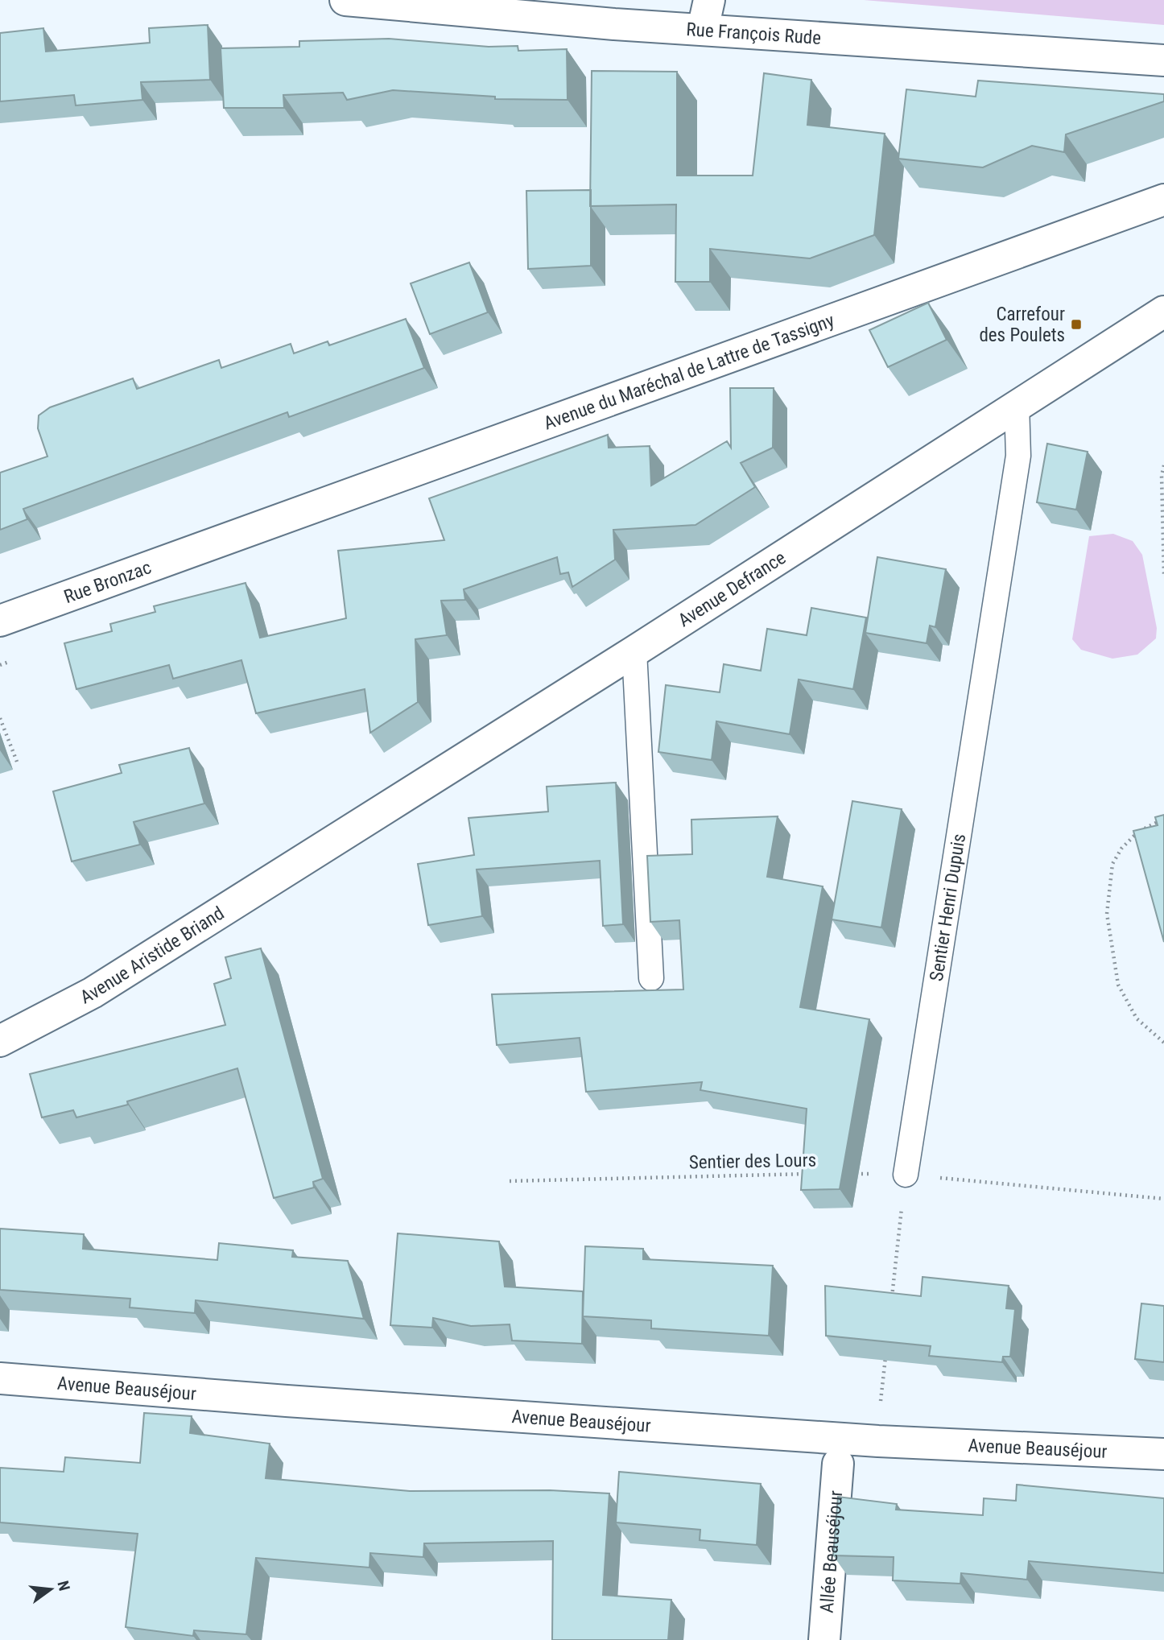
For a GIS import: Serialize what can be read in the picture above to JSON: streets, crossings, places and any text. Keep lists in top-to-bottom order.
{
  "streets": {
    "street": [
      "Rue François Rude",
      "Avenue du Maréchal de Lattre de Tassigny",
      "Rue Bronzac",
      "Avenue Defrance",
      "Avenue Aristide Briand",
      "Avenue Beauséjour",
      "Allée Beauséjour"
    ],
    "lane": ["Sentier Henri Dupuis"],
    "path": ["Sentier des Lours"]
  },
  "crossings": [
    ["Avenue du Maréchal de Lattre de Tassigny", "Rue Bronzac"],
    ["Avenue Defrance", "Sentier Henri Dupuis"],
    ["Avenue Defrance", "Avenue Aristide Briand"]
  ],
  "places": {
    "transit": ["Carrefour des Poulets"]
  },
  "north": "right"
}
